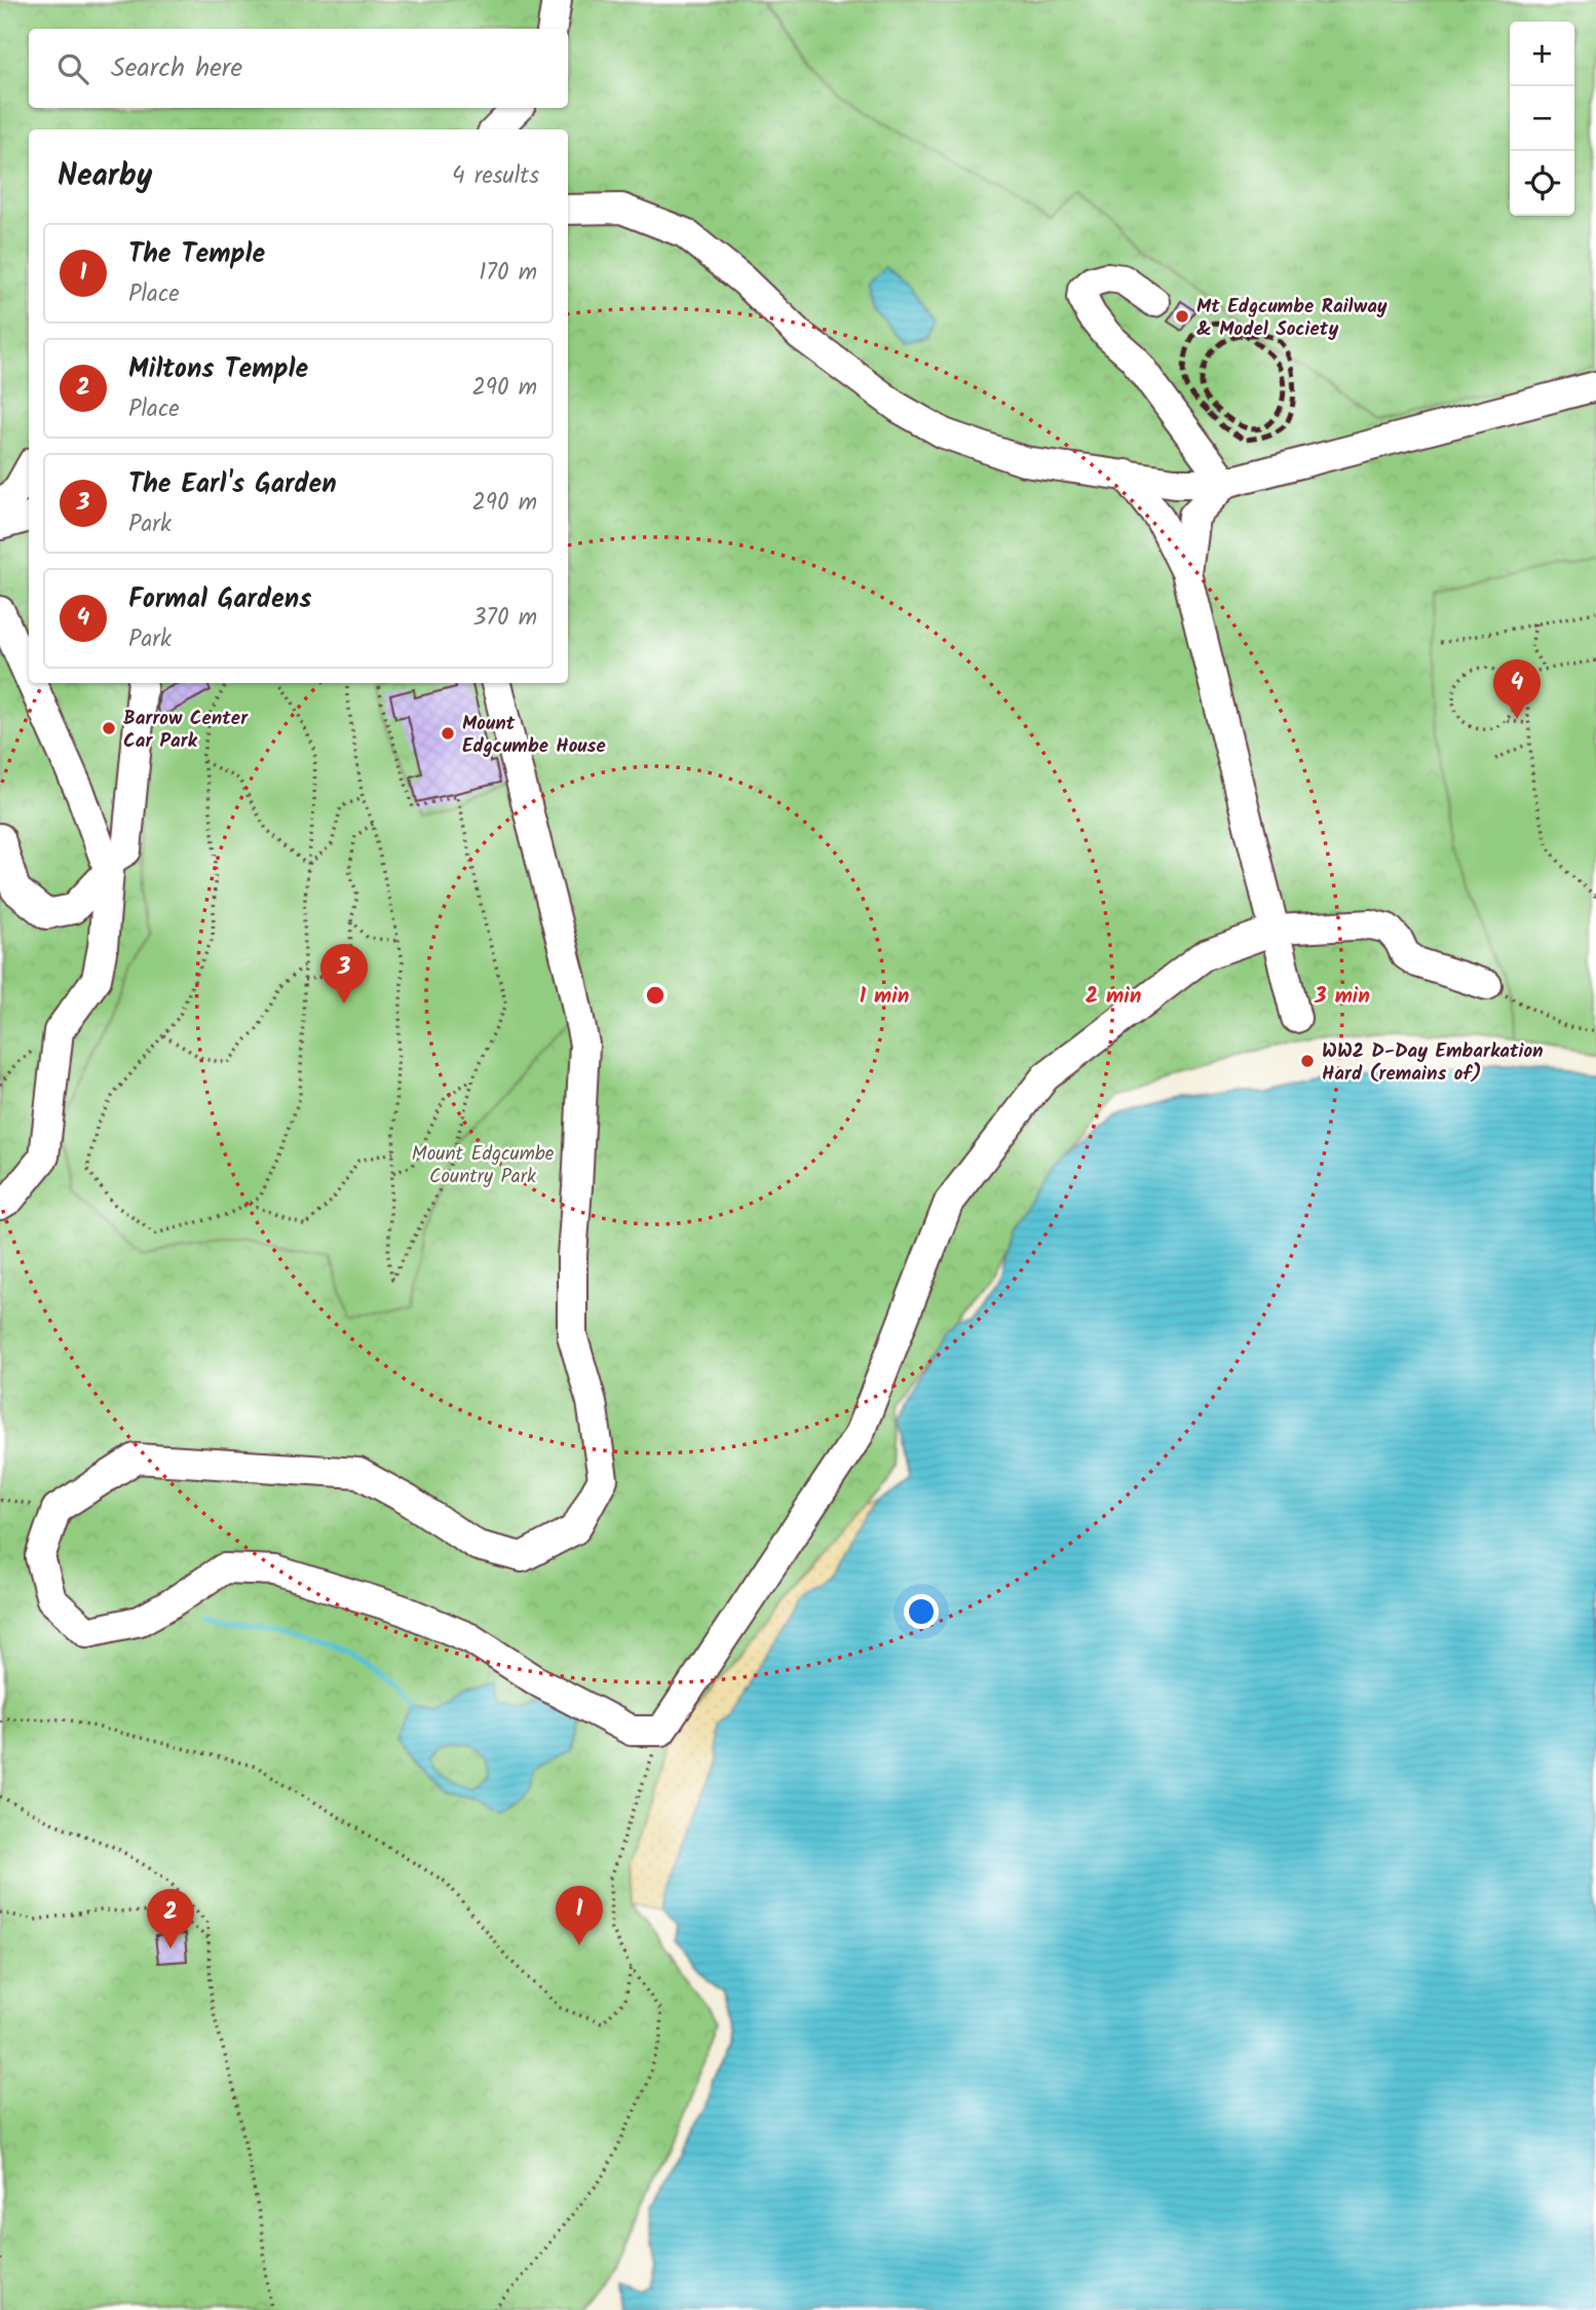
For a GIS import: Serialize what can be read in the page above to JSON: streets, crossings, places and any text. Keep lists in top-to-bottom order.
{
  "parks": ["Mount Edgcumbe Country Park"],
  "places": [
    "Mt Edgcumbe Railway & Model Society",
    "Barrow Center Car Park",
    "Mount Edgcumbe House",
    "WW2 D-Day Embarkation Hard (remains of)"
  ],
  "page": {
    "map_buttons": ["+", "−"],
    "search": "Search here",
    "heading": ["Nearby", "4 results"],
    "list": [
      {
        "mark": "1",
        "name": "The Temple",
        "note": "Place",
        "value": "170 m"
      },
      {
        "mark": "2",
        "name": "Miltons Temple",
        "note": "Place",
        "value": "290 m"
      },
      {
        "mark": "3",
        "name": "The Earl's Garden",
        "note": "Park",
        "value": "290 m"
      },
      {
        "mark": "4",
        "name": "Formal Gardens",
        "note": "Park",
        "value": "370 m"
      }
    ],
    "pins": [
      "4",
      "3",
      "1",
      "2"
    ]
  },
  "rings": ["1 min", "2 min", "3 min"]
}
